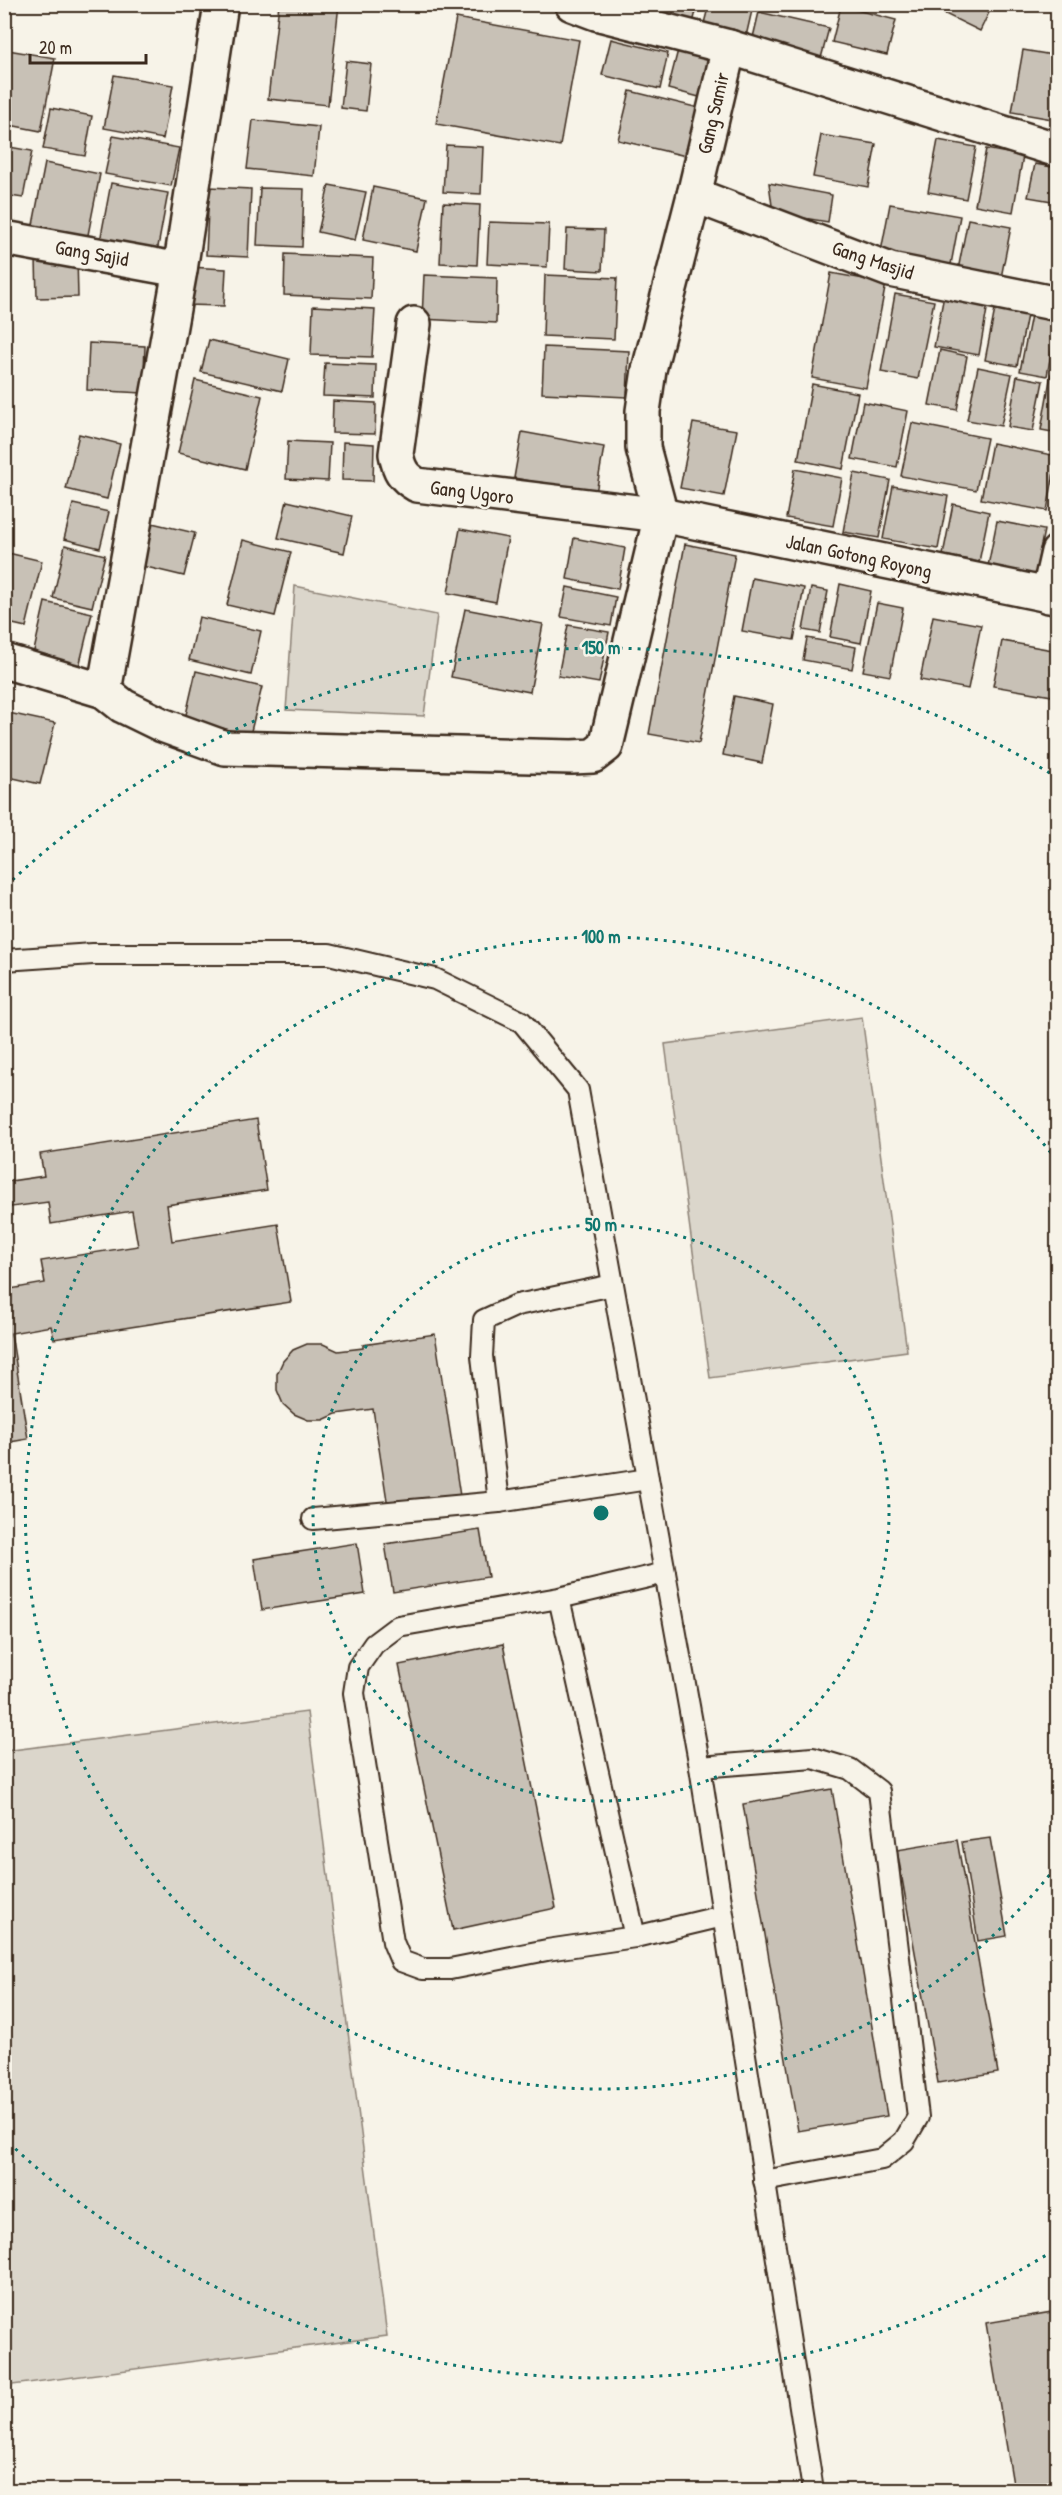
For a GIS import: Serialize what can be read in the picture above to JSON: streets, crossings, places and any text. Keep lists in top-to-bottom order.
{
  "streets": {
    "street": [
      "Gang Samir",
      "Gang Sajid",
      "Gang Masjid",
      "Gang Ugoro",
      "Jalan Gotong Royong"
    ]
  },
  "crossings": [
    ["Gang Samir", "Gang Masjid"],
    ["Gang Samir", "Gang Ugoro"],
    ["Gang Samir", "Jalan Gotong Royong"],
    ["Gang Ugoro", "Jalan Gotong Royong"]
  ],
  "scale_bar": "20 m",
  "rings": ["150 m", "100 m", "50 m"]
}
